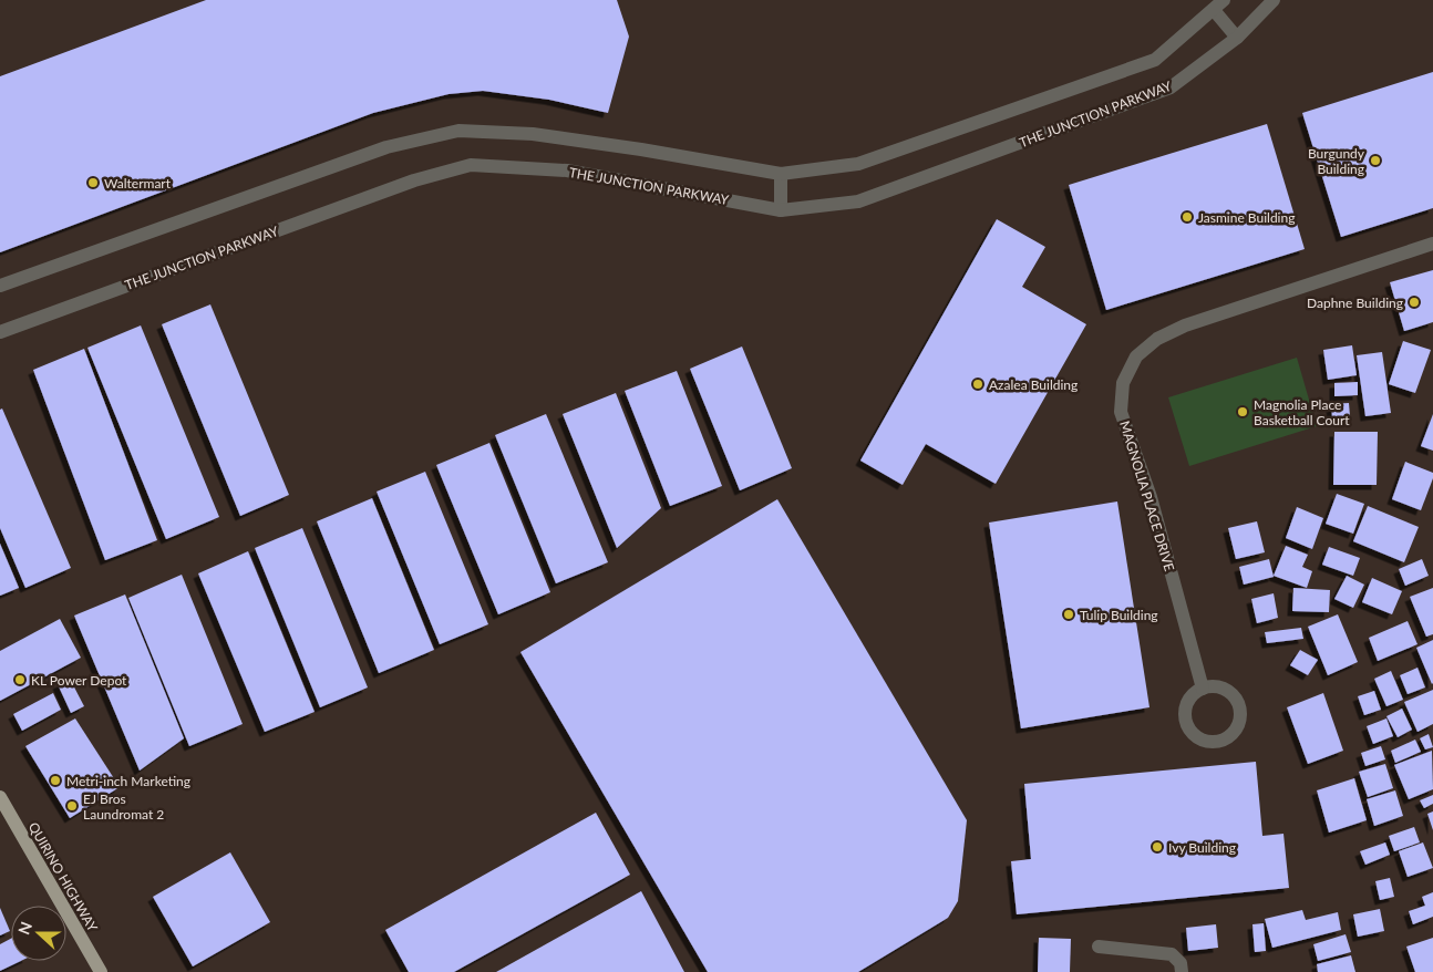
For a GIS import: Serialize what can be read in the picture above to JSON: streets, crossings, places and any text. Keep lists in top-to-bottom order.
{
  "streets": {
    "main road": ["QUIRINO HIGHWAY"],
    "street": ["THE JUNCTION PARKWAY", "MAGNOLIA PLACE DRIVE"]
  },
  "places": [
    "Burgundy Building",
    "Waltermart",
    "Jasmine Building",
    "Daphne Building",
    "Azalea Building",
    "Magnolia Place Basketball Court",
    "Tulip Building",
    "KL Power Depot",
    "Metri-inch Marketing",
    "EJ Bros Laundromat 2",
    "Ivy Building"
  ],
  "north": "left"
}
